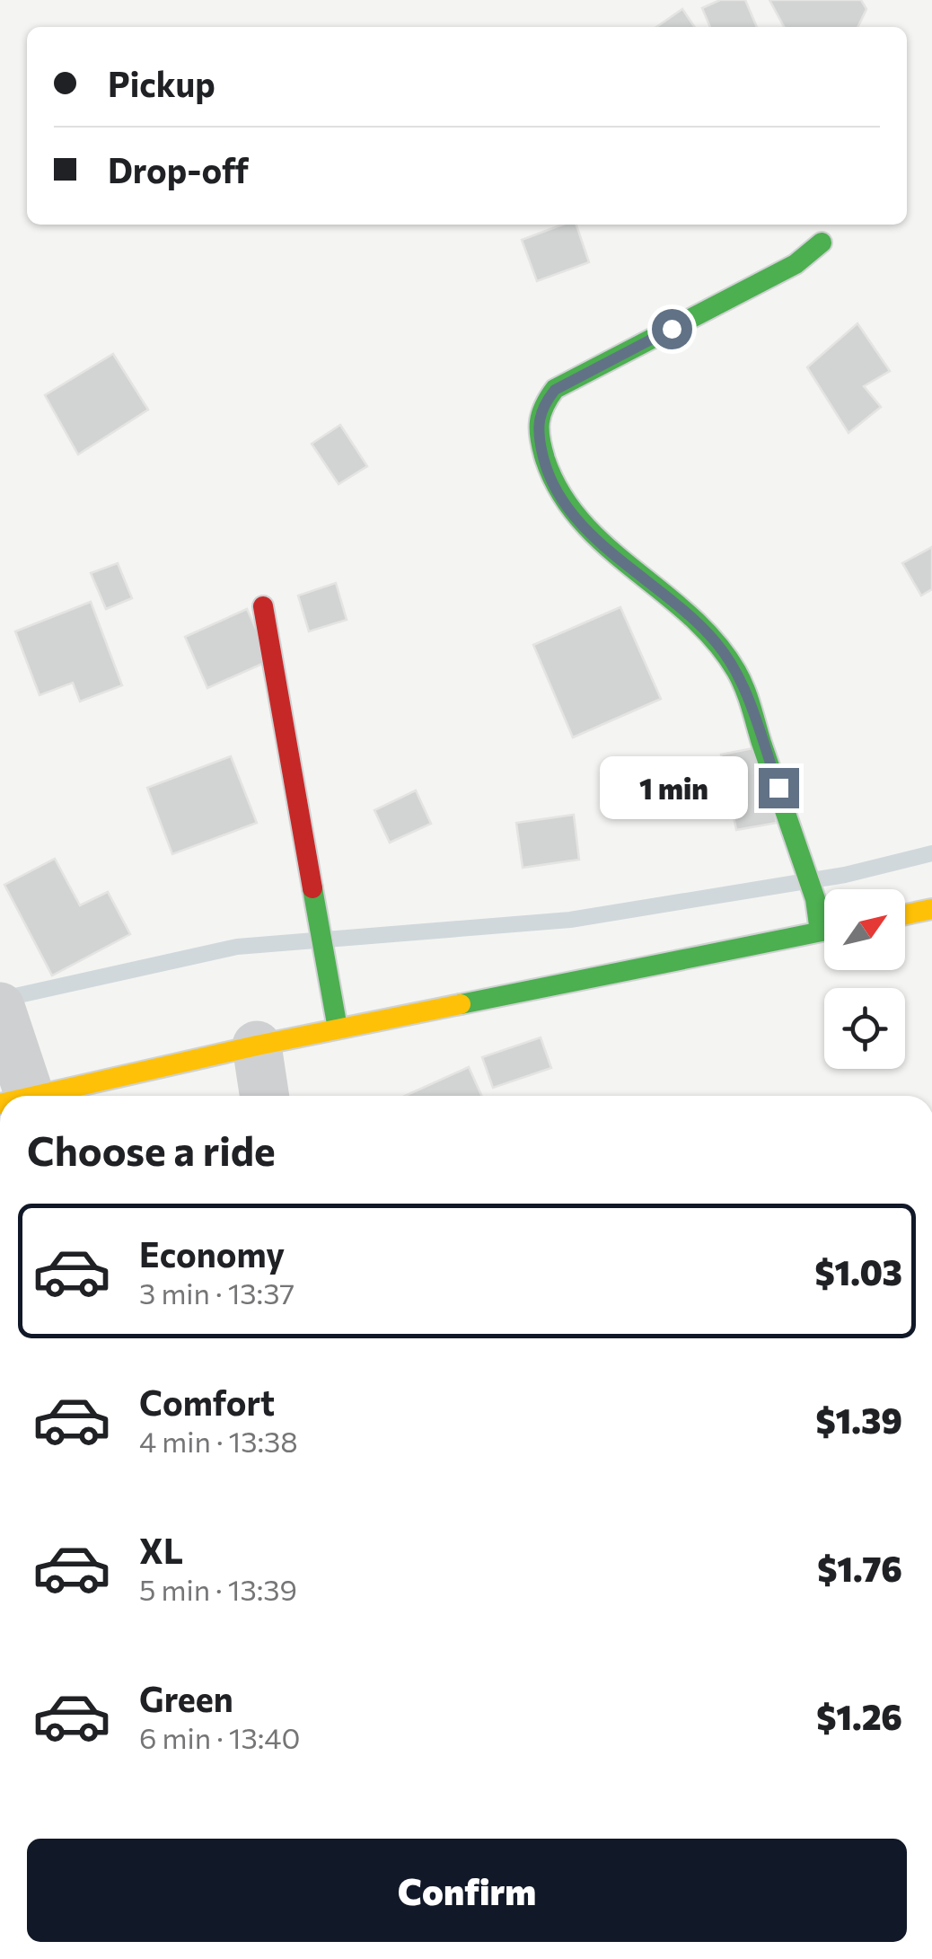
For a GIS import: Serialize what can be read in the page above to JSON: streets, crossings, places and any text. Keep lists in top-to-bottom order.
{
  "north": "top right",
  "page": {
    "banner": ["Pickup", "Drop-off"],
    "bubble": "1 min",
    "heading": "Choose a ride",
    "list": [
      {
        "name": "Economy",
        "note": "3 min · 13:37",
        "value": "$1.03"
      },
      {
        "name": "Comfort",
        "note": "4 min · 13:38",
        "value": "$1.39"
      },
      {
        "name": "XL",
        "note": "5 min · 13:39",
        "value": "$1.76"
      },
      {
        "name": "Green",
        "note": "6 min · 13:40",
        "value": "$1.26"
      }
    ],
    "buttons": "Confirm"
  }
}
